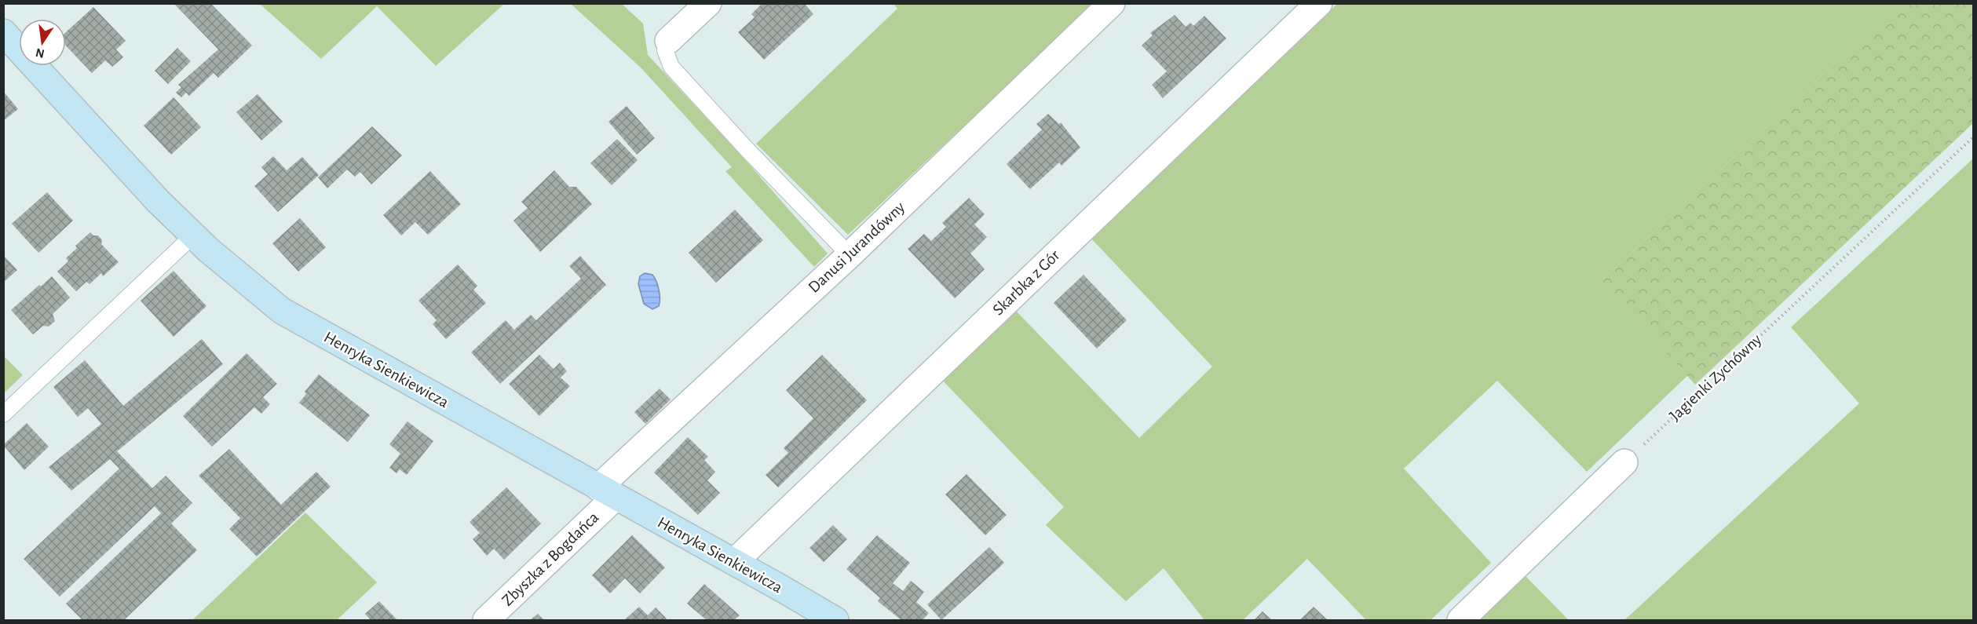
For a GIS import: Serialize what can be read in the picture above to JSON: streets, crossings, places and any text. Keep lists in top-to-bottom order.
{
  "streets": {
    "street": [
      "Danusi Jurandówny",
      "Skarbka z Gór",
      "Henryka Sienkiewicza",
      "Zbyszka z Bogdańca"
    ],
    "path": ["Jagienki Zychówny"]
  },
  "crossings": [
    ["Danusi Jurandówny", "Henryka Sienkiewicza"],
    ["Danusi Jurandówny", "Zbyszka z Bogdańca"],
    ["Skarbka z Gór", "Henryka Sienkiewicza"],
    ["Henryka Sienkiewicza", "Zbyszka z Bogdańca"]
  ],
  "north": "bottom"
}
